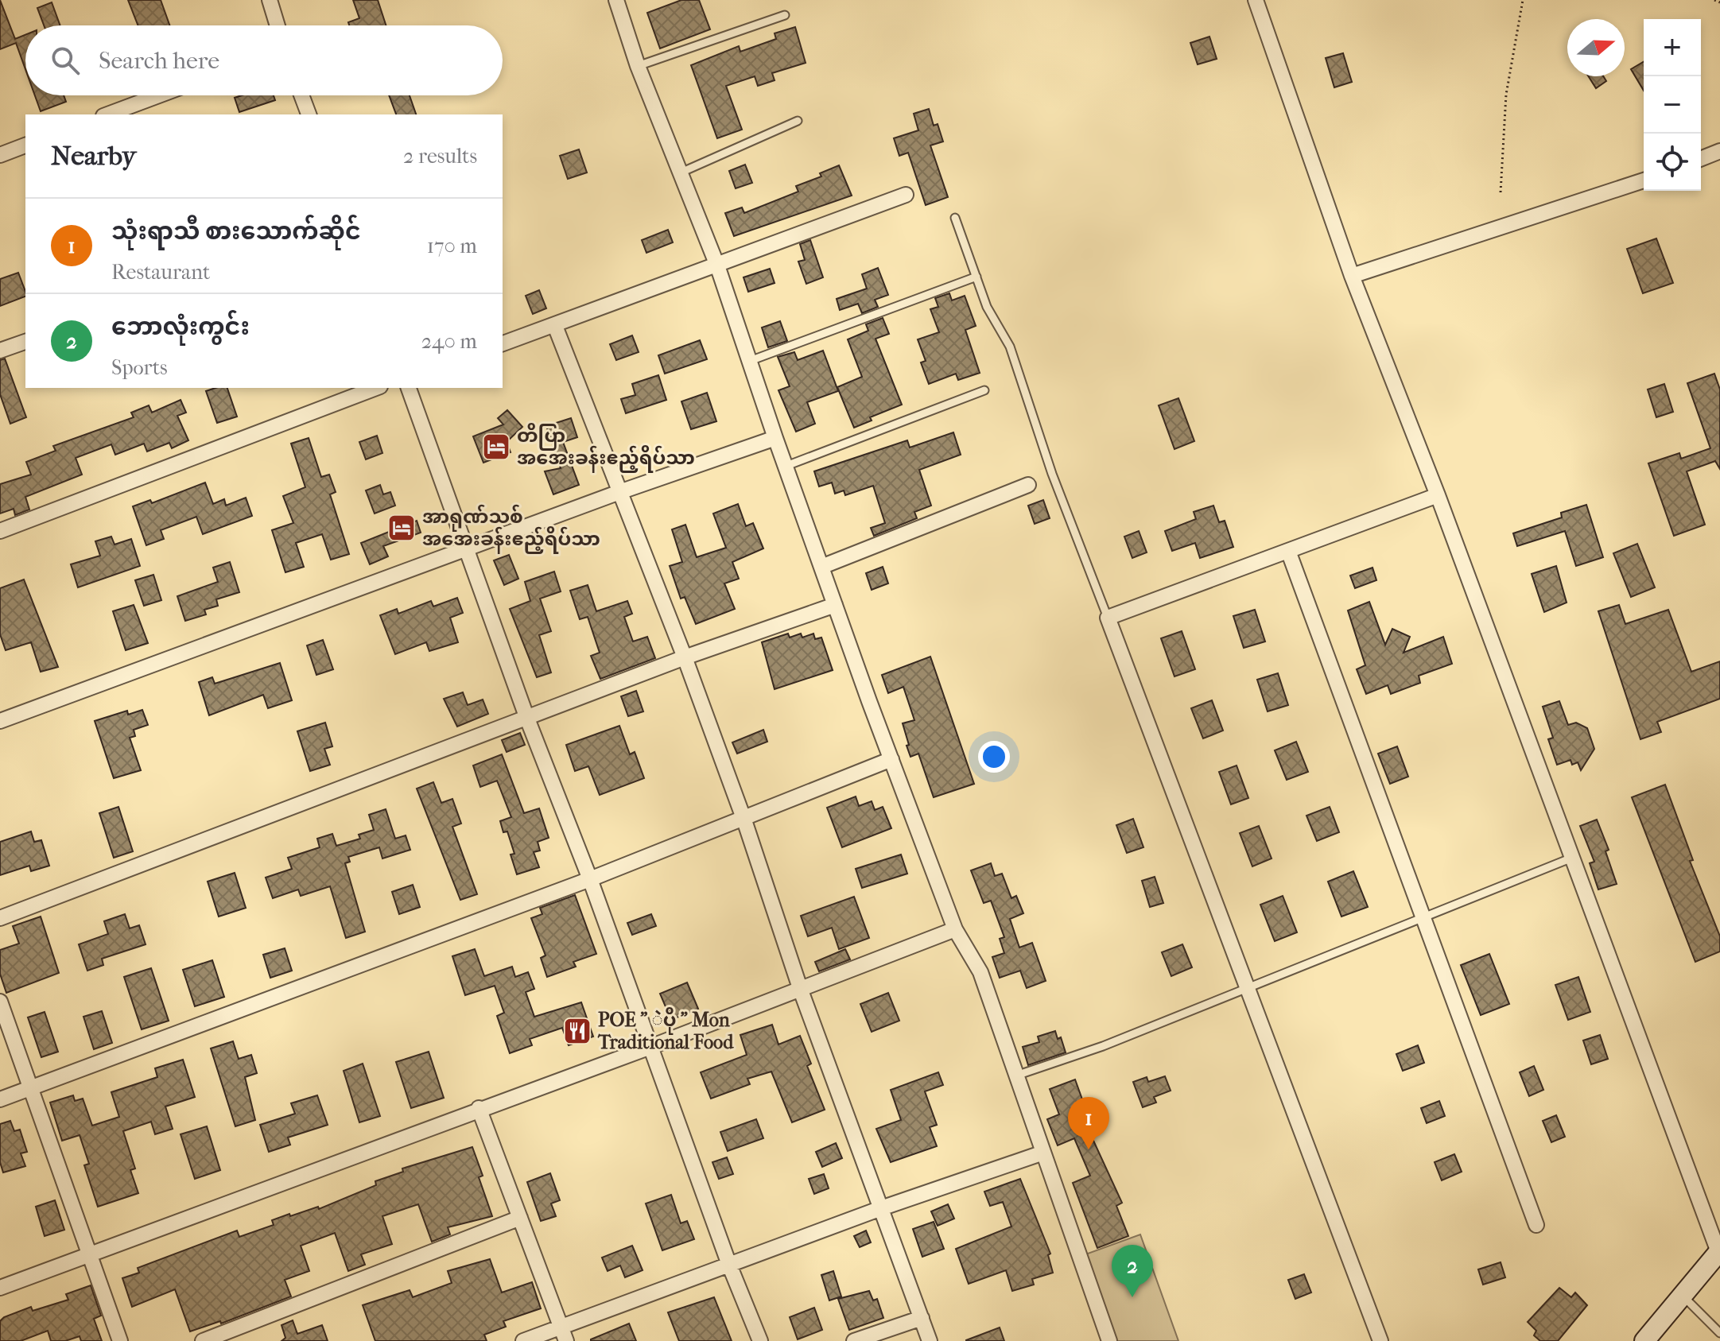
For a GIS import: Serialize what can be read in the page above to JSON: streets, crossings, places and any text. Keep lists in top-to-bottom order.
{
  "places": {
    "hotel": ["တိပြာ အအေးခန်းဧည့်ရိပ်သာ", "အာရုဏ်သစ် အအေးခန်းဧည့်ရိပ်သာ"],
    "restaurant": ["POE \" ဲပို \" Mon Traditional Food"]
  },
  "north": "right",
  "page": {
    "map_buttons": ["+", "−"],
    "search": "Search here",
    "heading": ["Nearby", "2 results"],
    "list": [
      {
        "mark": "1",
        "name": "သုံးရာသီ စားသောက်ဆိုင်",
        "note": "Restaurant",
        "value": "170 m"
      },
      {
        "mark": "2",
        "name": "ဘောလုံးကွင်း",
        "note": "Sports",
        "value": "240 m"
      }
    ],
    "pins": ["1", "2"]
  }
}
